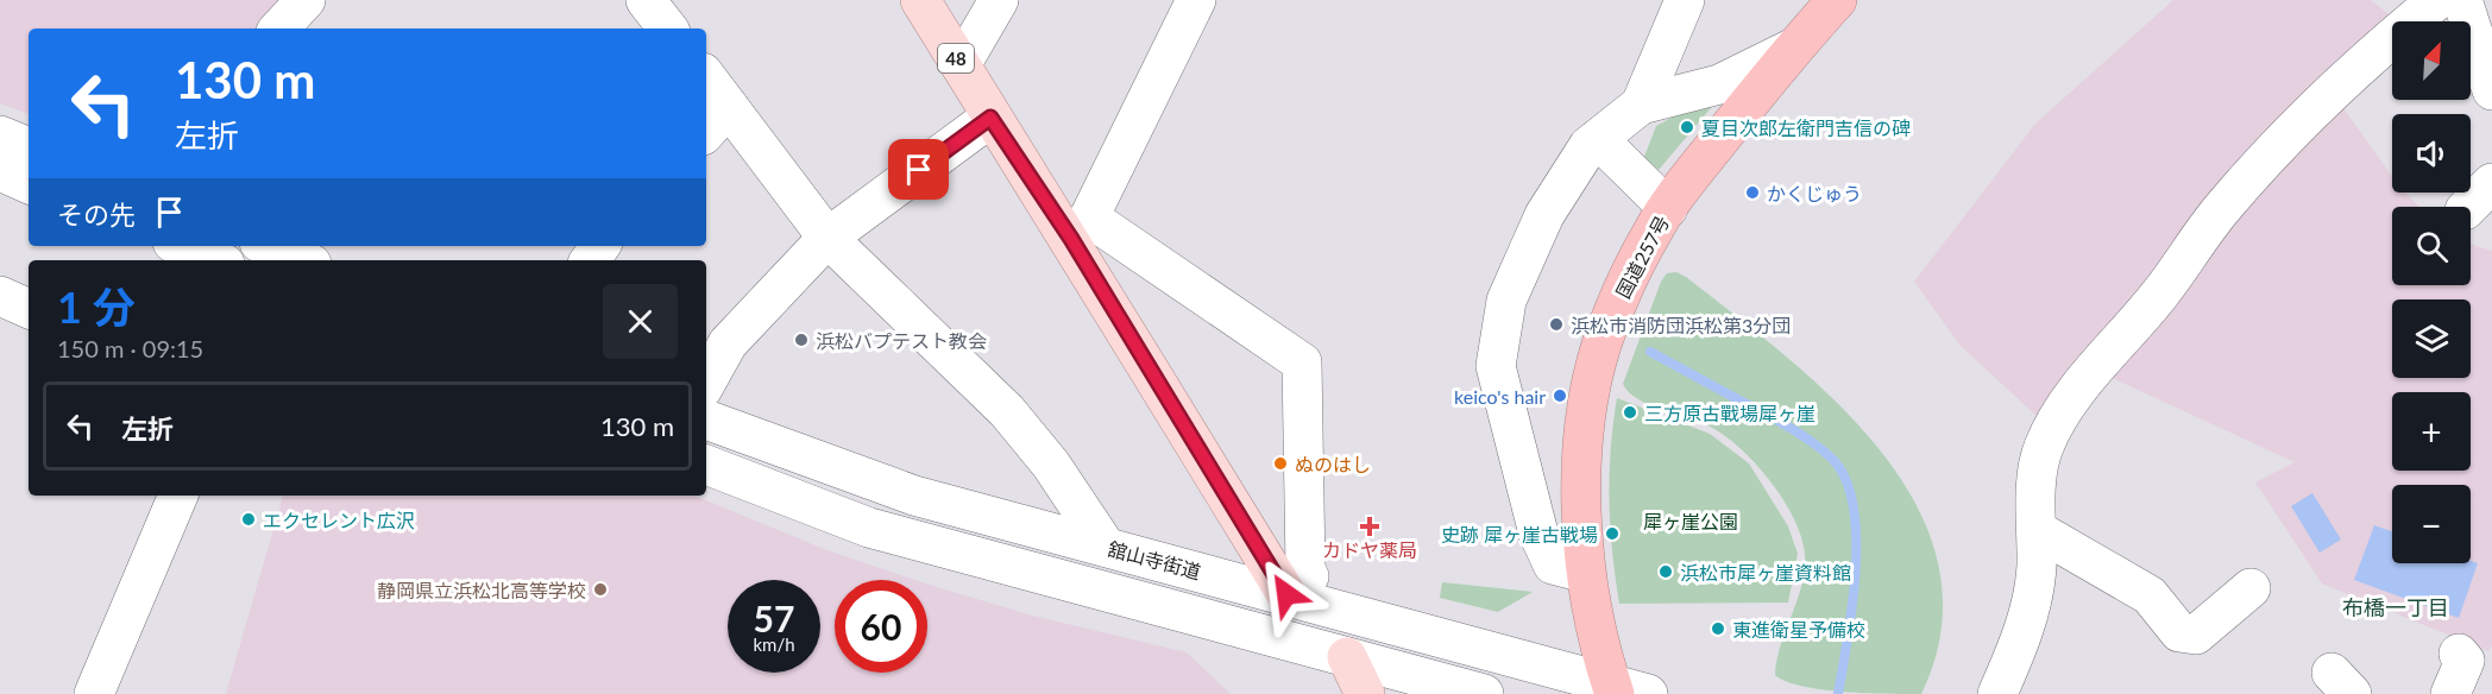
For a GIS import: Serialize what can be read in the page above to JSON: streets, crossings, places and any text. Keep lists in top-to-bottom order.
{
  "streets": {
    "highway": ["国道257号"],
    "main road": ["48"],
    "street": ["舘山寺街道"]
  },
  "crossings": [
    ["48", "舘山寺街道"],
    ["国道257号", "舘山寺街道"]
  ],
  "districts": ["布橋一丁目"],
  "parks": ["犀ヶ崖公園"],
  "places": {
    "other": [
      "夏目次郎左衛門吉信の碑",
      "かくじゅう",
      "浜松市消防団浜松第3分団",
      "浜松バプテスト教会",
      "keico's hair",
      "三方原古戰場犀ヶ崖",
      "ぬのはし",
      "エクセレント広沢",
      "史跡 犀ヶ崖古戦場",
      "浜松市犀ヶ崖資料館",
      "静岡県立浜松北高等学校",
      "東進衛星予備校"
    ],
    "health": ["カドヤ薬局"]
  },
  "north": "top right",
  "page": {
    "map_buttons": ["+", "−"],
    "turn": ["130 m", "左折"],
    "then": "その先",
    "heading": ["1 分", "150 m · 09:15"],
    "list": [
      {
        "name": "左折",
        "value": "130 m"
      }
    ],
    "speed": "57 km/h",
    "limit": "60"
  }
}
